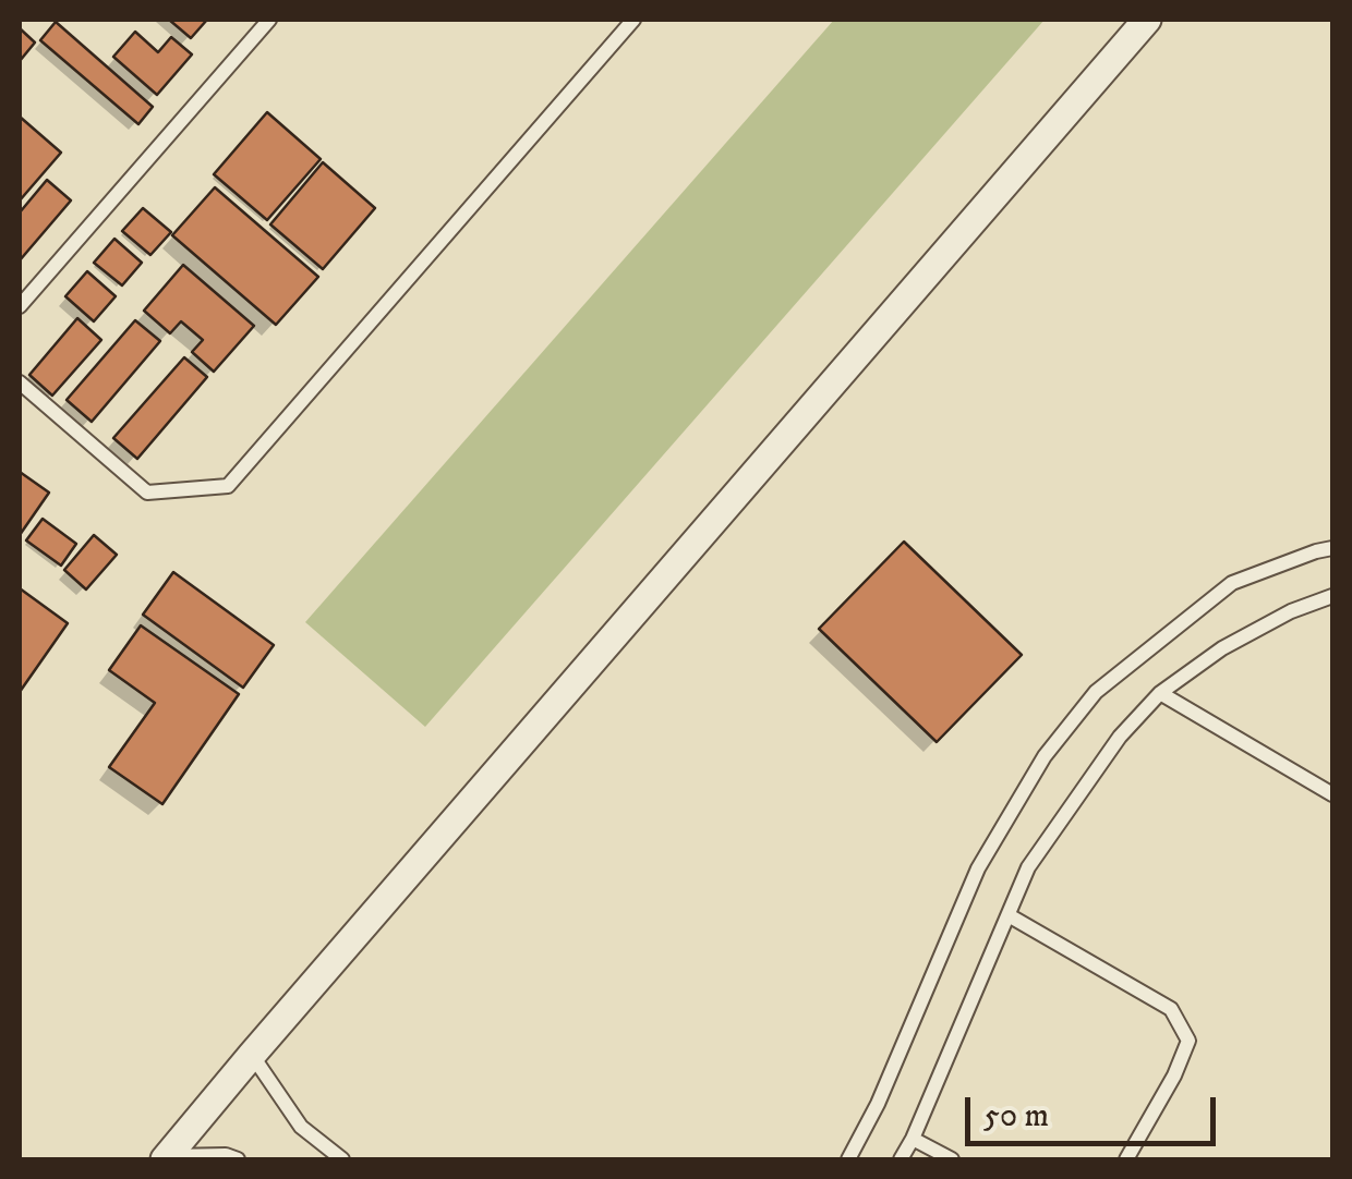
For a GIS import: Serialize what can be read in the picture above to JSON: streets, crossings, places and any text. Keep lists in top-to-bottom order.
{
  "scale_bar": "50 m"
}
